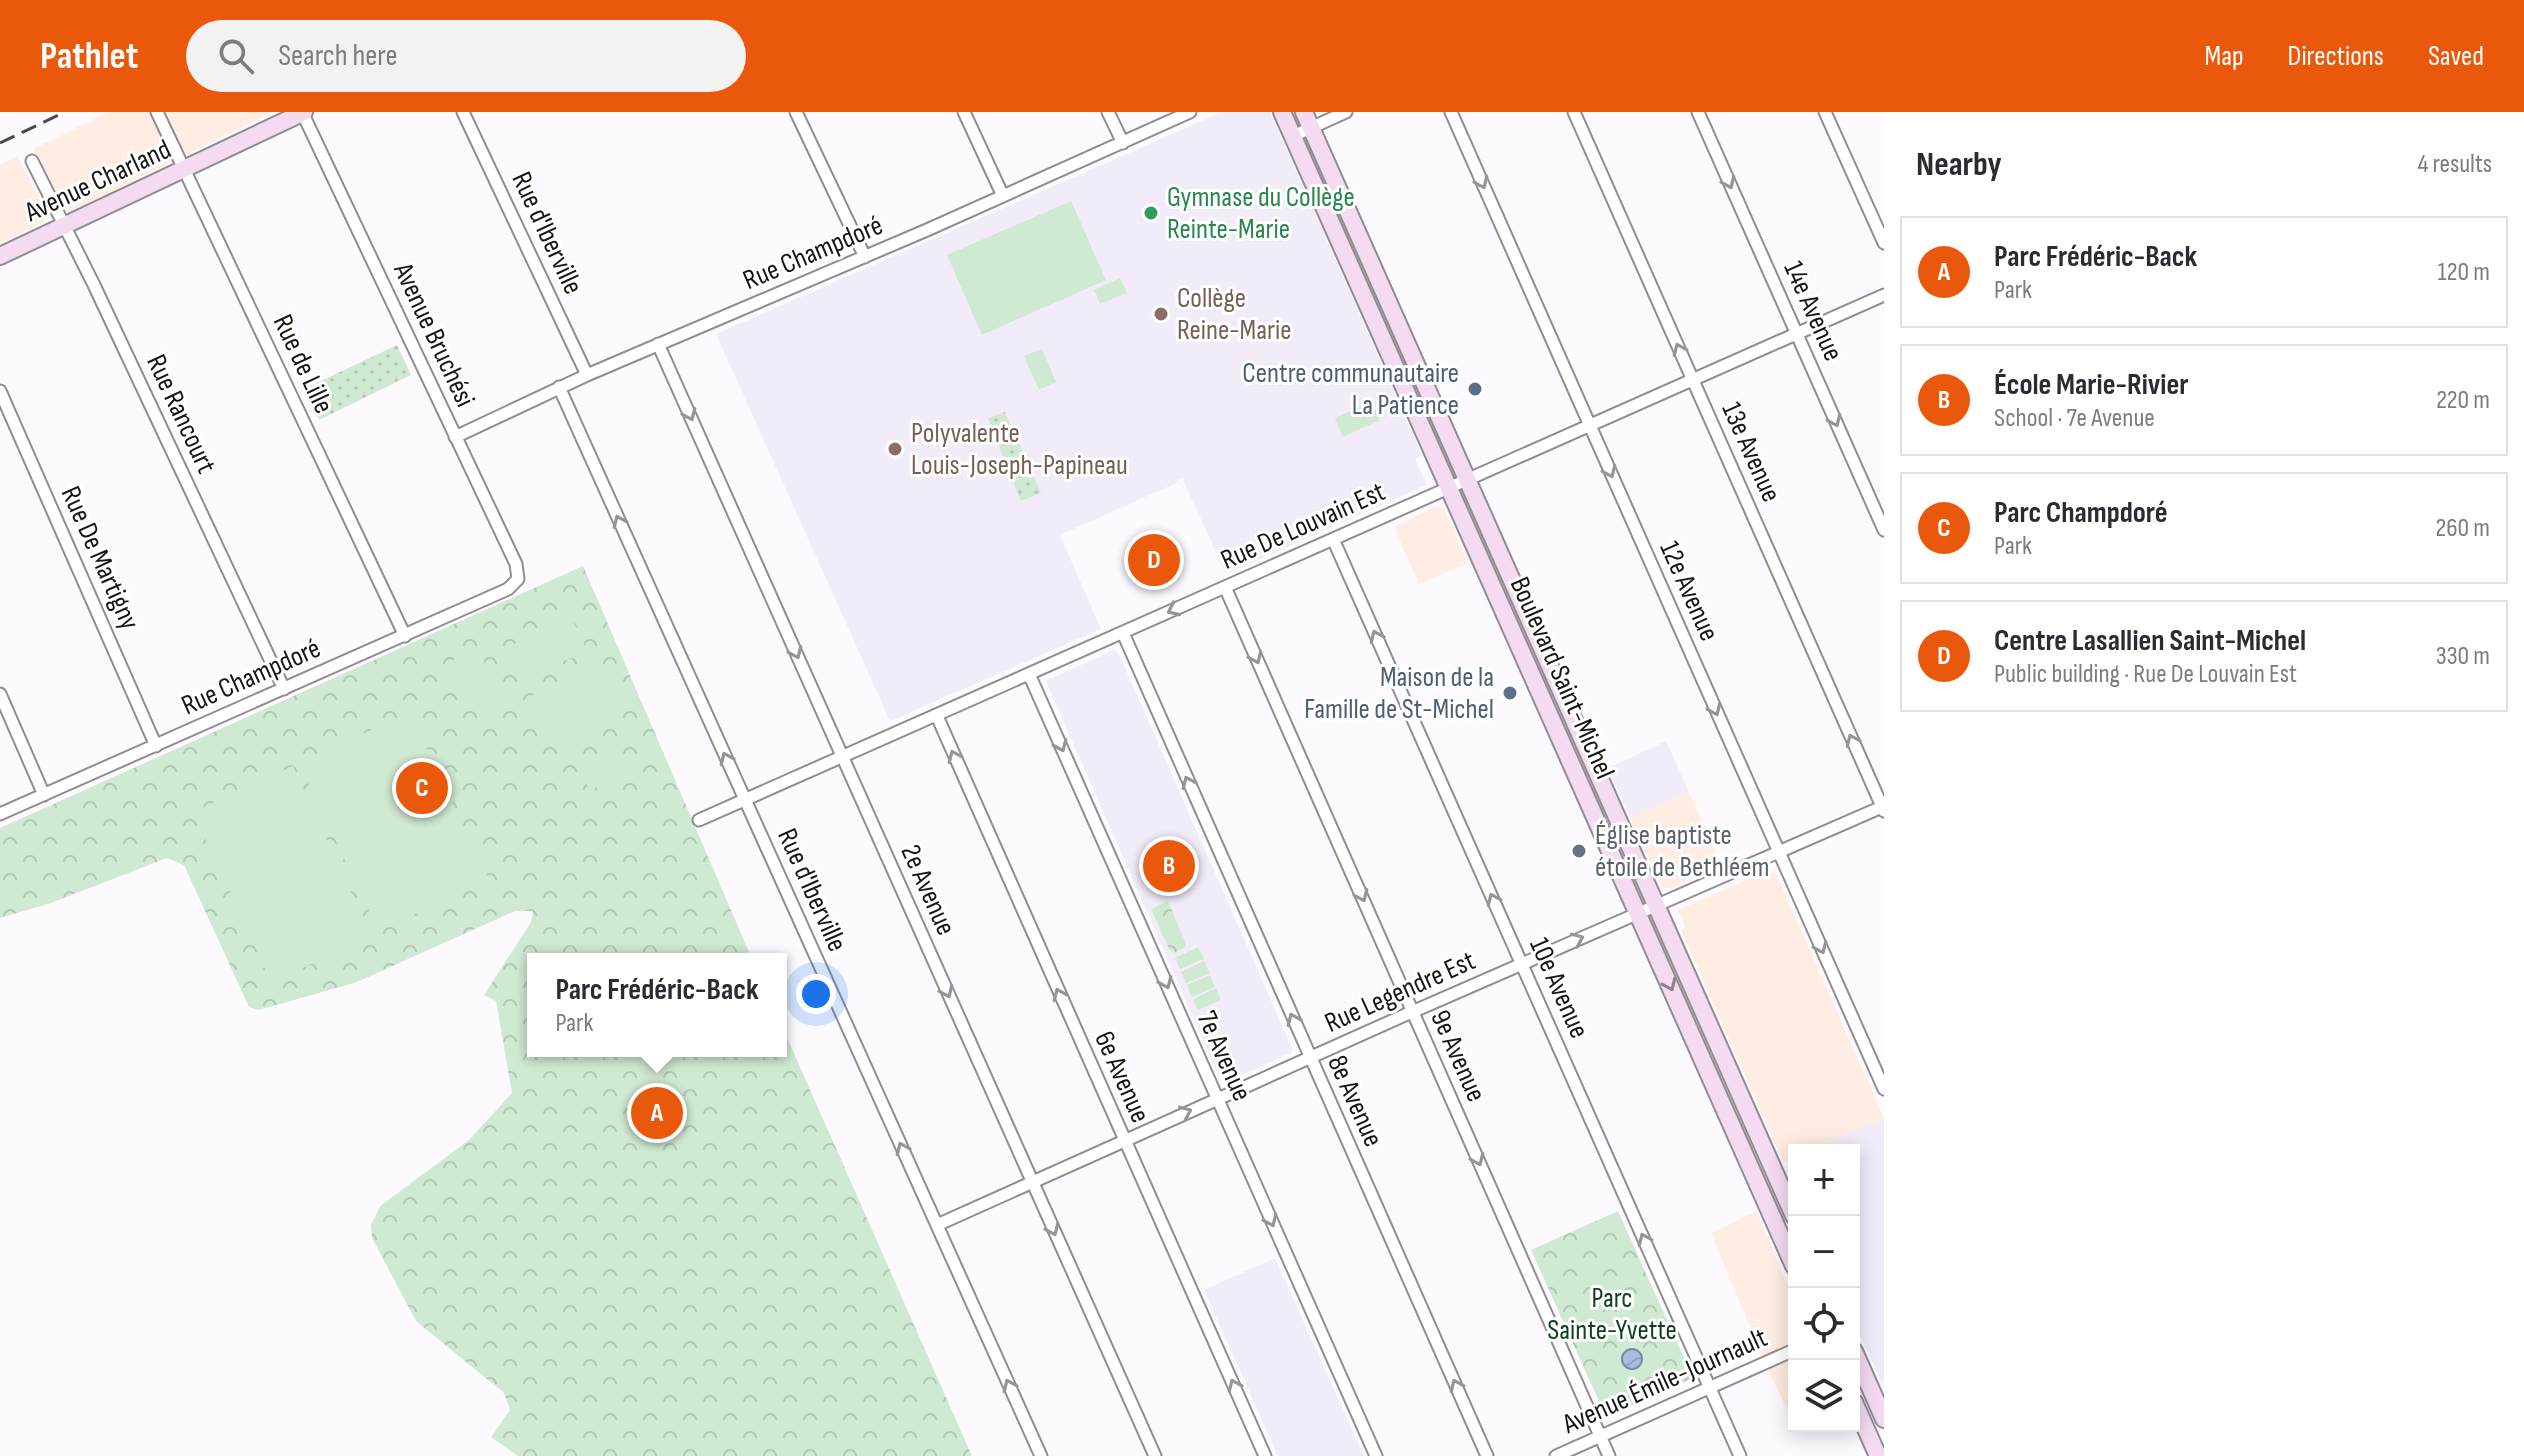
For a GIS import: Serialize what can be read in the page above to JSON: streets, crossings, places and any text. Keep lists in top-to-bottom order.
{
  "streets": {
    "main road": ["Avenue Charland", "Boulevard Saint-Michel"],
    "street": [
      "Rue d'Iberville",
      "Rue Champdoré",
      "14e Avenue",
      "Avenue Bruchési",
      "Rue de Lille",
      "Rue Rancourt",
      "13e Avenue",
      "Rue De Louvain Est",
      "Rue De Martigny",
      "12e Avenue",
      "2e Avenue",
      "10e Avenue",
      "Rue Legendre Est",
      "7e Avenue",
      "9e Avenue",
      "6e Avenue",
      "8e Avenue",
      "Avenue Émile-Journault"
    ]
  },
  "crossings": [
    ["Avenue Charland", "Avenue Bruchési"],
    ["Avenue Charland", "Rue de Lille"],
    ["Avenue Charland", "Rue Rancourt"],
    ["Rue d'Iberville", "Rue Champdoré"],
    ["Rue d'Iberville", "Rue De Louvain Est"],
    ["Rue d'Iberville", "Rue Legendre Est"],
    ["Rue Champdoré", "Avenue Bruchési"],
    ["Rue Champdoré", "Rue de Lille"],
    ["Rue Champdoré", "Rue Rancourt"],
    ["Rue Champdoré", "Rue De Martigny"],
    ["Rue Champdoré", "2e Avenue"],
    ["14e Avenue", "Rue De Louvain Est"],
    ["13e Avenue", "Rue De Louvain Est"],
    ["13e Avenue", "Rue Legendre Est"],
    ["Rue De Louvain Est", "12e Avenue"],
    ["Rue De Louvain Est", "Boulevard Saint-Michel"],
    ["Rue De Louvain Est", "2e Avenue"],
    ["Rue De Louvain Est", "10e Avenue"],
    ["Rue De Louvain Est", "7e Avenue"],
    ["Rue De Louvain Est", "9e Avenue"],
    ["Rue De Louvain Est", "6e Avenue"],
    ["Rue De Louvain Est", "8e Avenue"],
    ["12e Avenue", "Rue Legendre Est"],
    ["Boulevard Saint-Michel", "Rue Legendre Est"],
    ["2e Avenue", "Rue Legendre Est"],
    ["10e Avenue", "Rue Legendre Est"],
    ["10e Avenue", "Avenue Émile-Journault"],
    ["Rue Legendre Est", "7e Avenue"],
    ["Rue Legendre Est", "9e Avenue"],
    ["Rue Legendre Est", "6e Avenue"],
    ["Rue Legendre Est", "8e Avenue"],
    ["9e Avenue", "Avenue Émile-Journault"]
  ],
  "one_way": [
    "Rue d'Iberville",
    "14e Avenue",
    "13e Avenue",
    "12e Avenue",
    "2e Avenue",
    "10e Avenue",
    "7e Avenue",
    "9e Avenue",
    "6e Avenue",
    "8e Avenue"
  ],
  "parks": ["Parc Sainte-Yvette"],
  "places": [
    "Gymnase du Collège Reinte-Marie",
    "Collège Reine-Marie",
    "Centre communautaire La Patience",
    "Polyvalente Louis-Joseph-Papineau",
    "Maison de la Famille de St-Michel",
    "Église baptiste étoile de Bethléem"
  ],
  "page": {
    "header": "Pathlet",
    "search": "Search here",
    "nav": ["Map", "Directions", "Saved"],
    "heading": ["Nearby", "4 results"],
    "list": [
      {
        "mark": "A",
        "name": "Parc Frédéric-Back",
        "note": "Park",
        "value": "120 m"
      },
      {
        "mark": "B",
        "name": "École Marie-Rivier",
        "note": "School · 7e Avenue",
        "value": "220 m"
      },
      {
        "mark": "C",
        "name": "Parc Champdoré",
        "note": "Park",
        "value": "260 m"
      },
      {
        "mark": "D",
        "name": "Centre Lasallien Saint-Michel",
        "note": "Public building · Rue De Louvain Est",
        "value": "330 m"
      }
    ],
    "pins": [
      "D",
      "C",
      "B",
      "A"
    ],
    "popup": ["Parc Frédéric-Back", "Park"],
    "map_buttons": ["+", "−"]
  }
}
